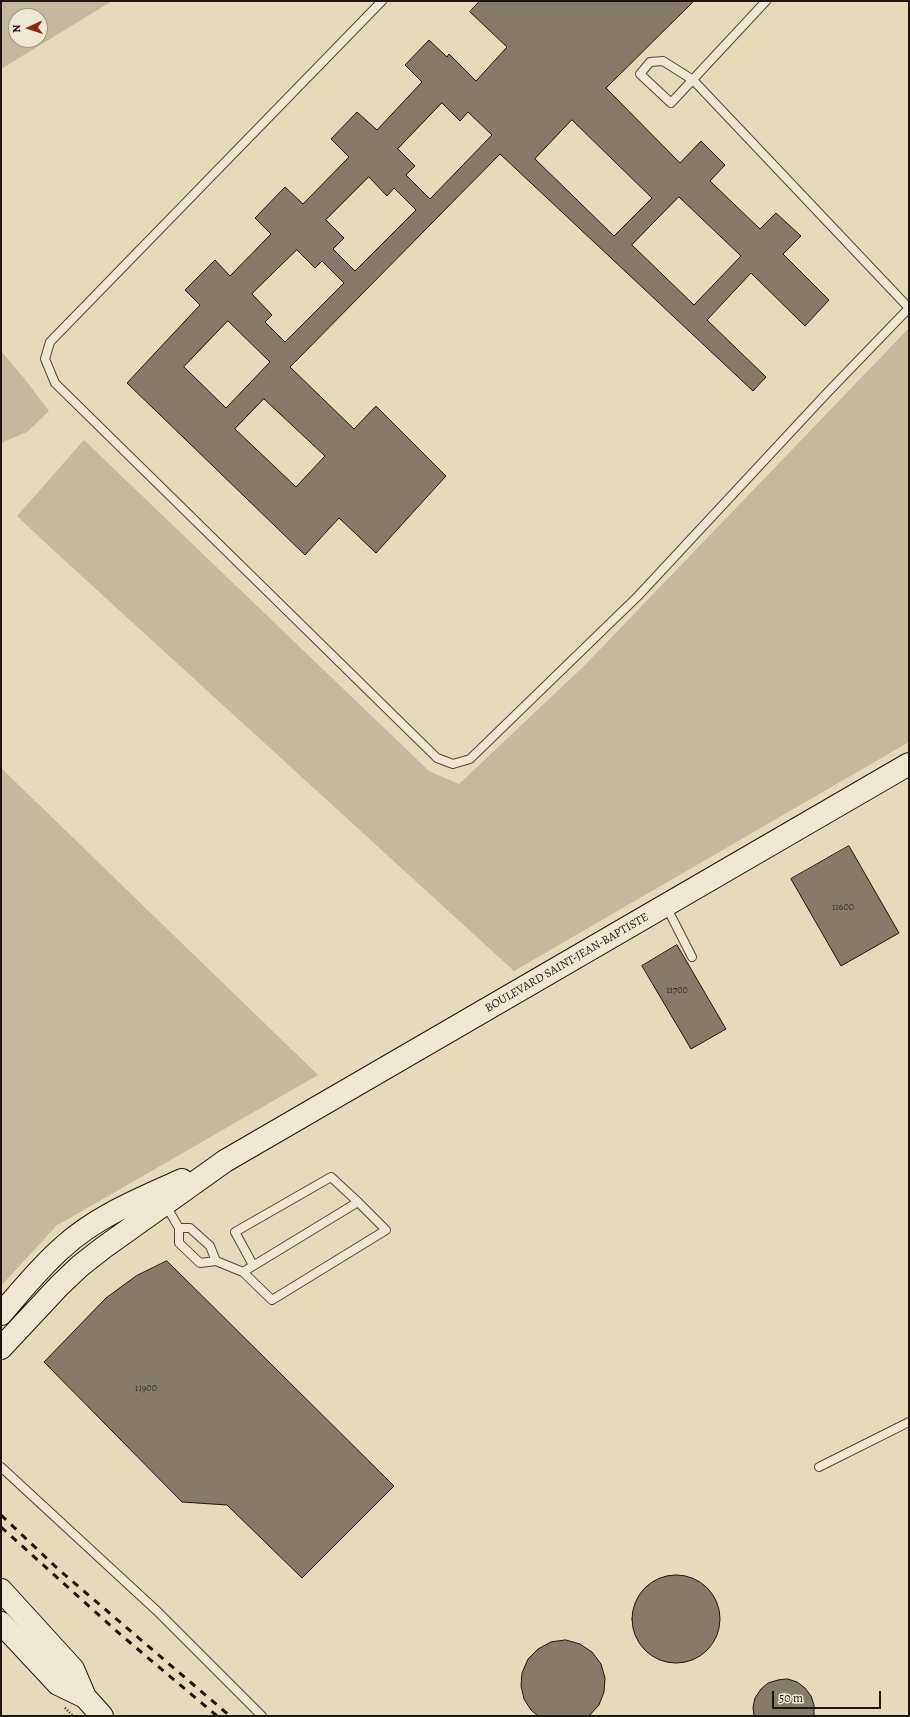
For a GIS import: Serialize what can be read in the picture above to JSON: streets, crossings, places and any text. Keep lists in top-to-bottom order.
{
  "streets": {
    "main road": ["BOULEVARD SAINT-JEAN-BAPTISTE"]
  },
  "house_numbers": ["11600", "11700", "11900"],
  "scale_bar": "50 m",
  "north": "left"
}
